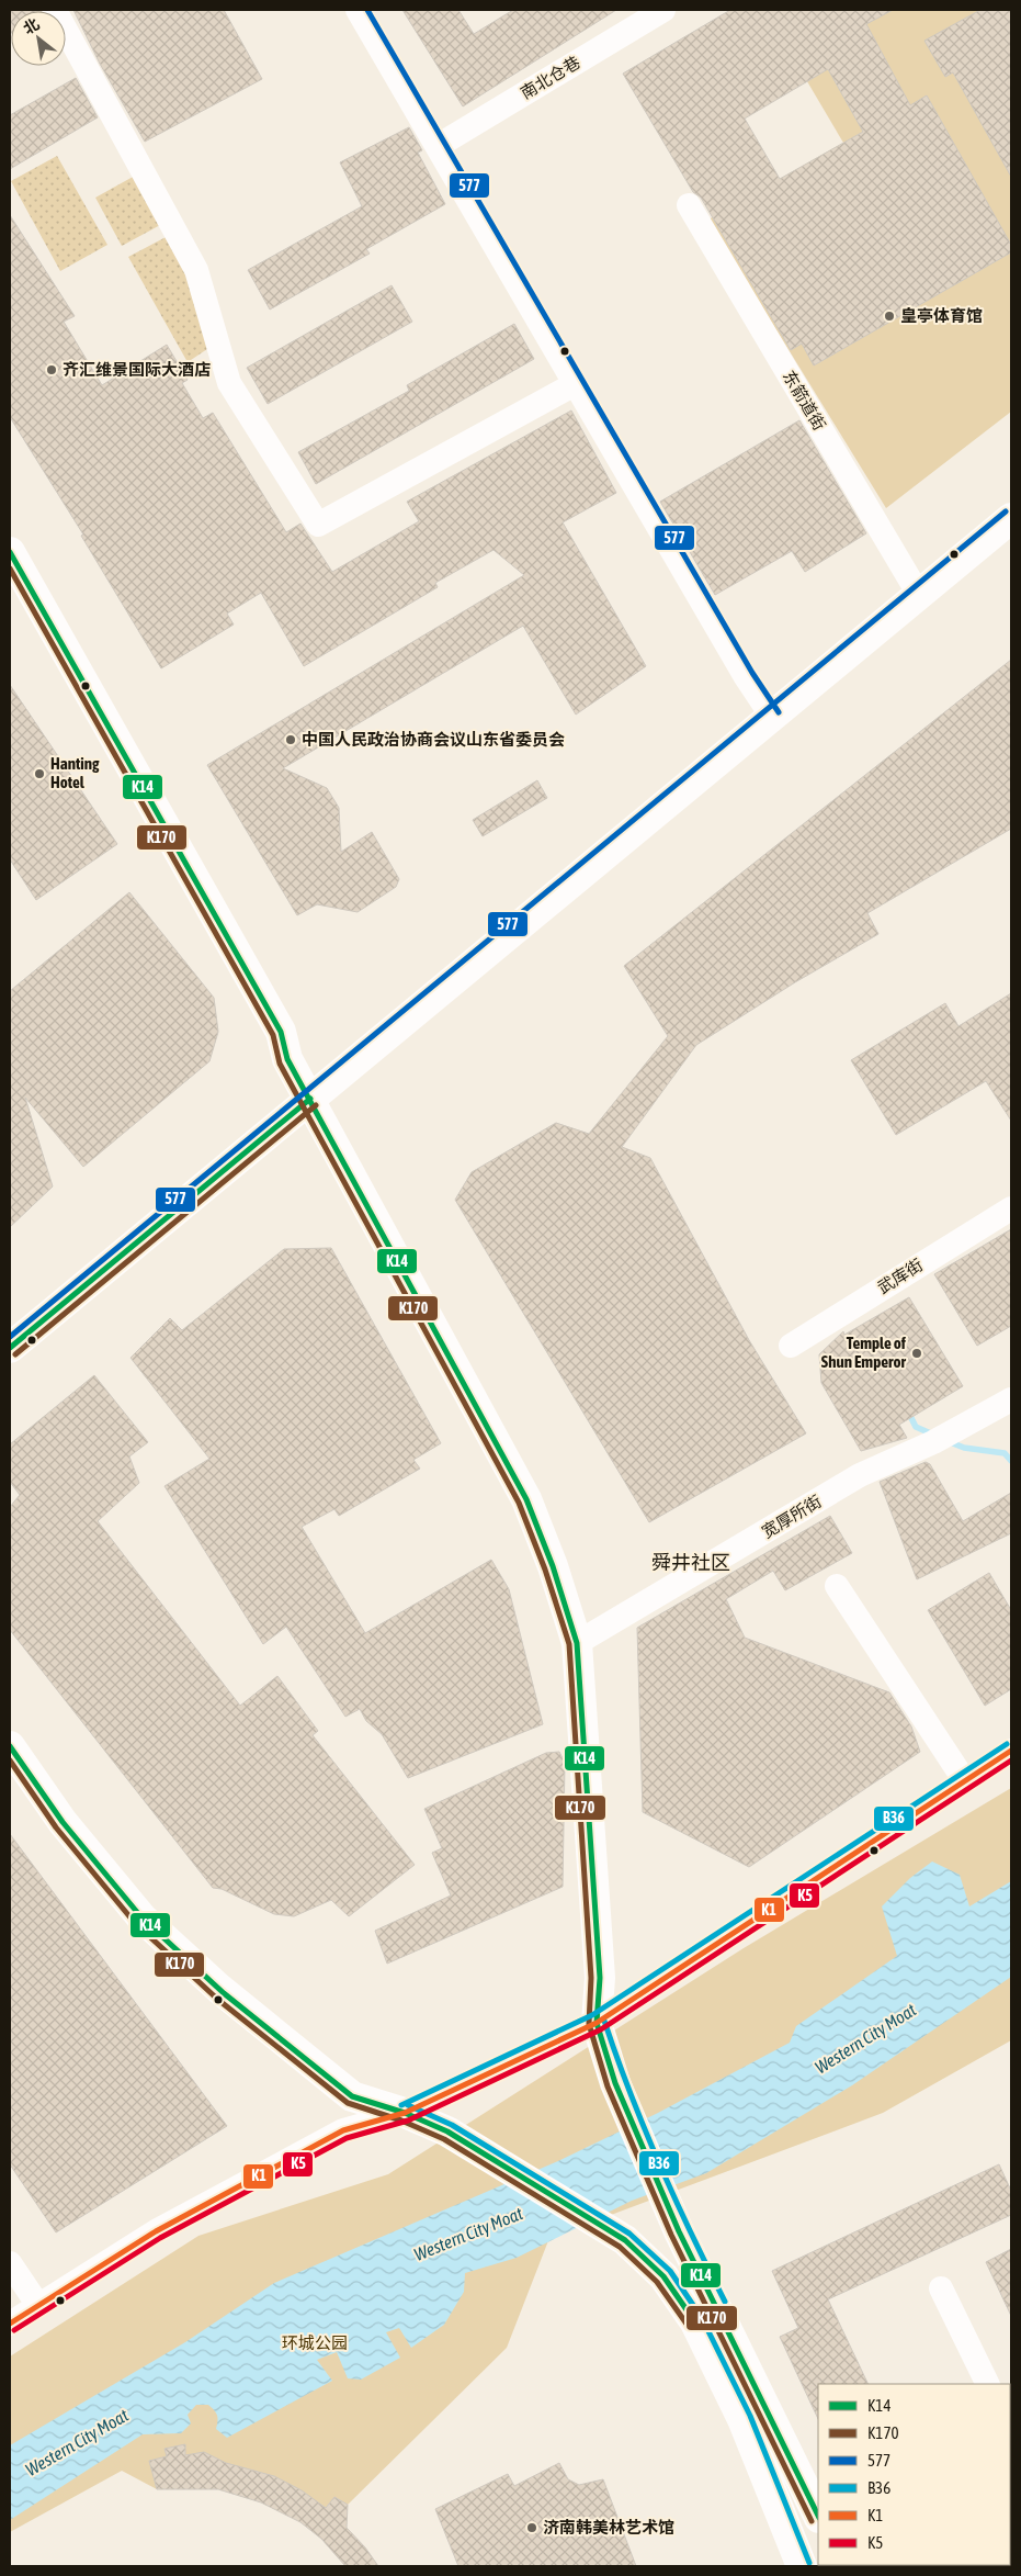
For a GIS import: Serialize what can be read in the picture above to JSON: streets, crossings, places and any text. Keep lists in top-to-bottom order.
{
  "streets": {
    "street": [
      "南北仓巷",
      "东箭道街",
      "武库街",
      "宽厚所街"
    ]
  },
  "districts": ["舜井社区"],
  "water": ["Western City Moat"],
  "parks": ["环城公园"],
  "places": [
    "皇亭体育馆",
    "齐汇维景国际大酒店",
    "中国人民政治协商会议山东省委员会",
    "Hanting Hotel",
    "Temple of Shun Emperor",
    "济南韩美林艺术馆"
  ],
  "lines": [
    "transit line 577",
    "transit line K14",
    "transit line K170",
    "transit line B36",
    "transit line K1",
    "transit line K5"
  ],
  "legend": [
    "K14",
    "K170",
    "577",
    "B36",
    "K1",
    "K5"
  ],
  "north": "top left"
}
